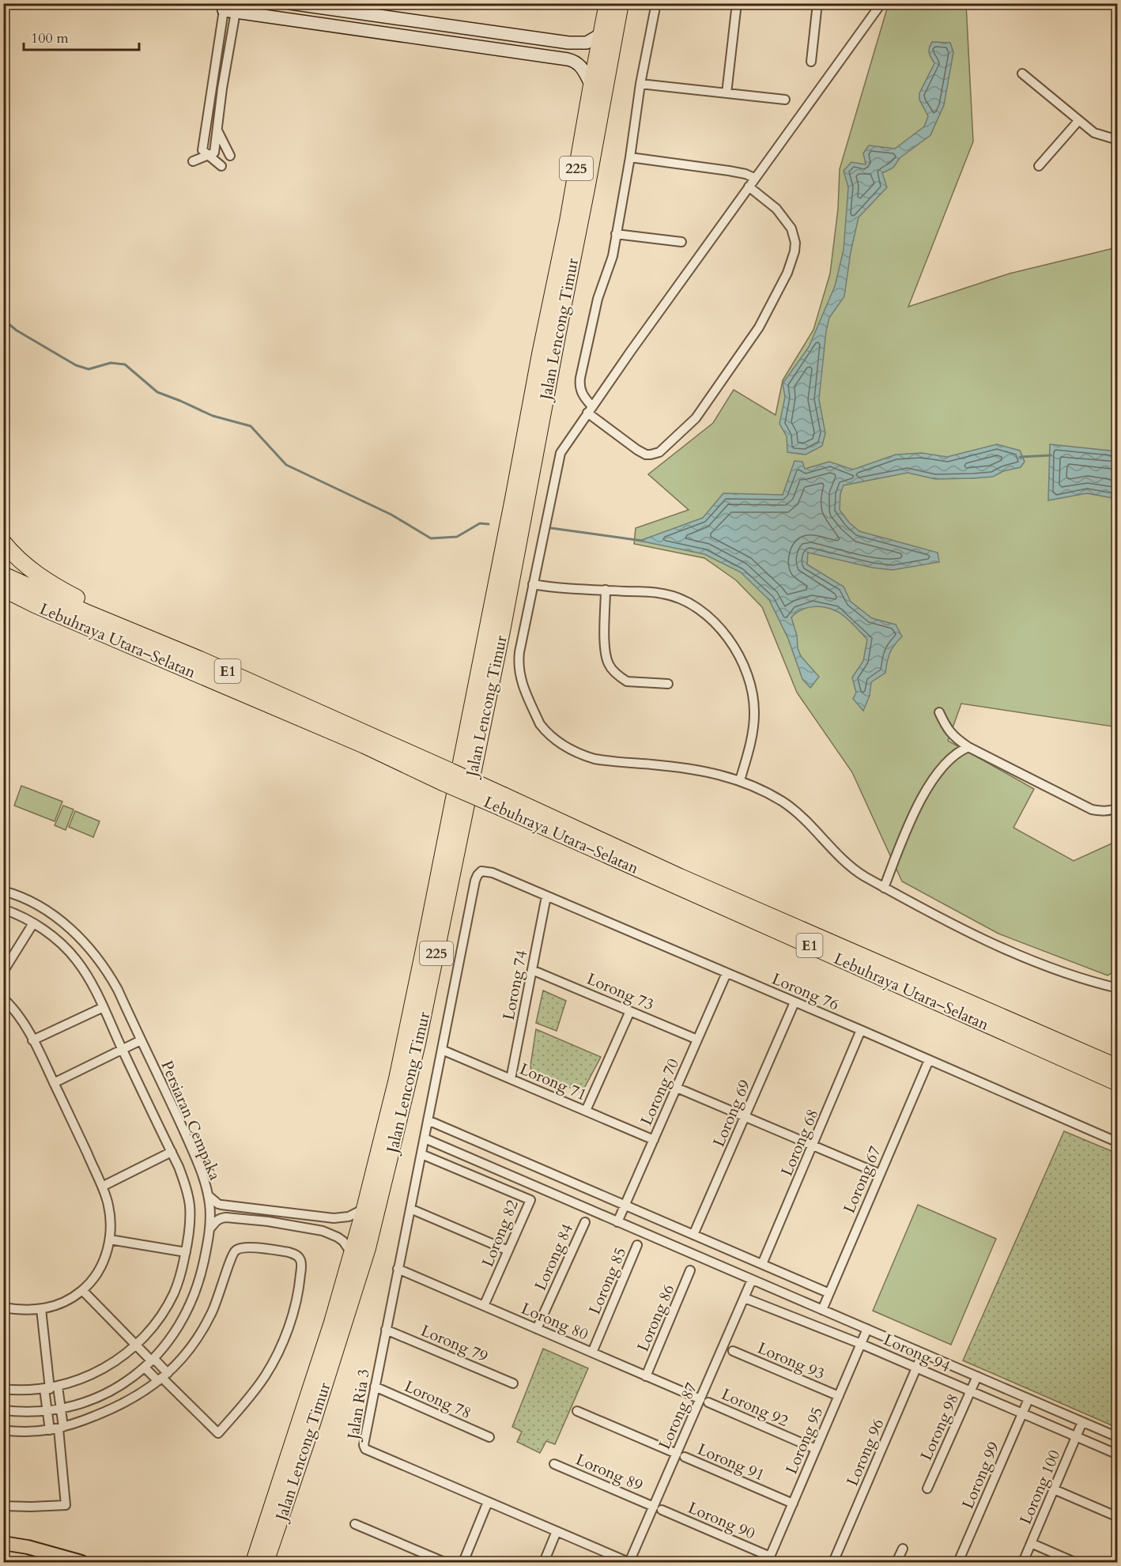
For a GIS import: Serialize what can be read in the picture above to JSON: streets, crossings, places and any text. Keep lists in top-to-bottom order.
{
  "streets": {
    "highway": [
      "225",
      "Jalan Lencong Timur",
      "Lebuhraya Utara–Selatan",
      "E1"
    ],
    "street": [
      "Lorong 74",
      "Lorong 73",
      "Lorong 76",
      "Lorong 71",
      "Lorong 70",
      "Lorong 69",
      "Persiaran Cempaka",
      "Lorong 68",
      "Lorong 67",
      "Lorong 82",
      "Lorong 84",
      "Lorong 85",
      "Lorong 86",
      "Lorong 80",
      "Lorong 79",
      "Lorong 94",
      "Lorong 93",
      "Lorong 78",
      "Jalan Ria 3",
      "Lorong 92",
      "Lorong 87",
      "Lorong 98",
      "Lorong 95",
      "Lorong 96",
      "Lorong 91",
      "Lorong 89",
      "Lorong 99",
      "Lorong 100",
      "Lorong 90"
    ]
  },
  "crossings": [
    ["Lorong 74", "Lorong 73"],
    ["Lorong 74", "Lorong 76"],
    ["Lorong 74", "Lorong 71"],
    ["Lorong 73", "Lorong 70"],
    ["Lorong 76", "Lorong 70"],
    ["Lorong 76", "Lorong 69"],
    ["Lorong 76", "Lorong 68"],
    ["Lorong 76", "Lorong 67"],
    ["Lorong 76", "Jalan Ria 3"],
    ["Lorong 71", "Lorong 70"],
    ["Lorong 71", "Jalan Ria 3"],
    ["Lorong 82", "Lorong 80"],
    ["Lorong 82", "Jalan Ria 3"],
    ["Lorong 84", "Lorong 80"],
    ["Lorong 85", "Lorong 80"],
    ["Lorong 86", "Lorong 80"],
    ["Lorong 80", "Jalan Ria 3"],
    ["Lorong 80", "Lorong 92"],
    ["Lorong 80", "Lorong 87"],
    ["Lorong 79", "Jalan Ria 3"],
    ["Lorong 94", "Lorong 87"],
    ["Lorong 94", "Lorong 98"],
    ["Lorong 94", "Lorong 95"],
    ["Lorong 94", "Lorong 96"],
    ["Lorong 94", "Lorong 99"],
    ["Lorong 94", "Lorong 100"],
    ["Lorong 93", "Lorong 95"],
    ["Lorong 78", "Jalan Ria 3"],
    ["Jalan Ria 3", "Lorong 87"],
    ["Lorong 92", "Lorong 87"],
    ["Lorong 92", "Lorong 95"],
    ["Lorong 87", "Lorong 91"],
    ["Lorong 87", "Lorong 89"],
    ["Lorong 87", "Lorong 90"],
    ["Lorong 95", "Lorong 91"],
    ["Lorong 95", "Lorong 90"],
    ["Lorong 89", "Lorong 90"]
  ],
  "scale_bar": "100 m"
}
